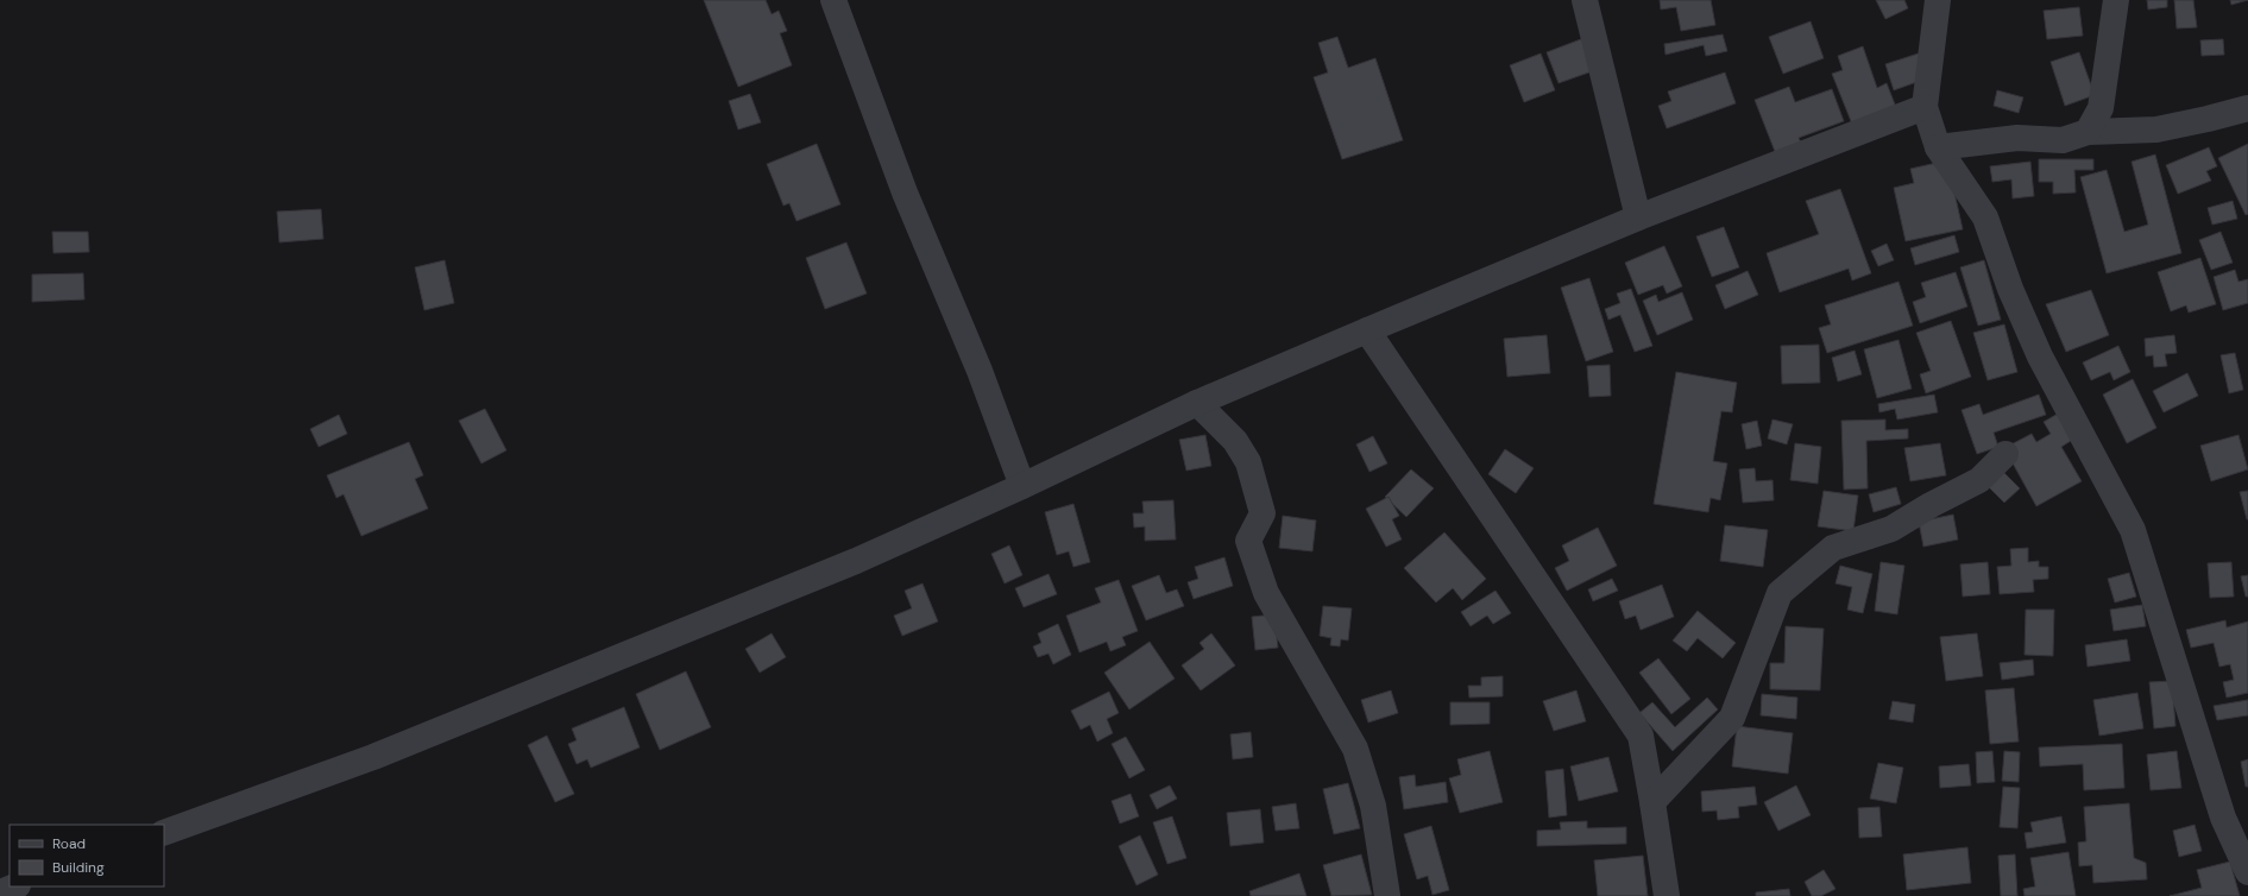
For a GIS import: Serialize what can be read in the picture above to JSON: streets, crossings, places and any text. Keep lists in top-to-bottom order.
{
  "legend": ["Road", "Building"]
}
